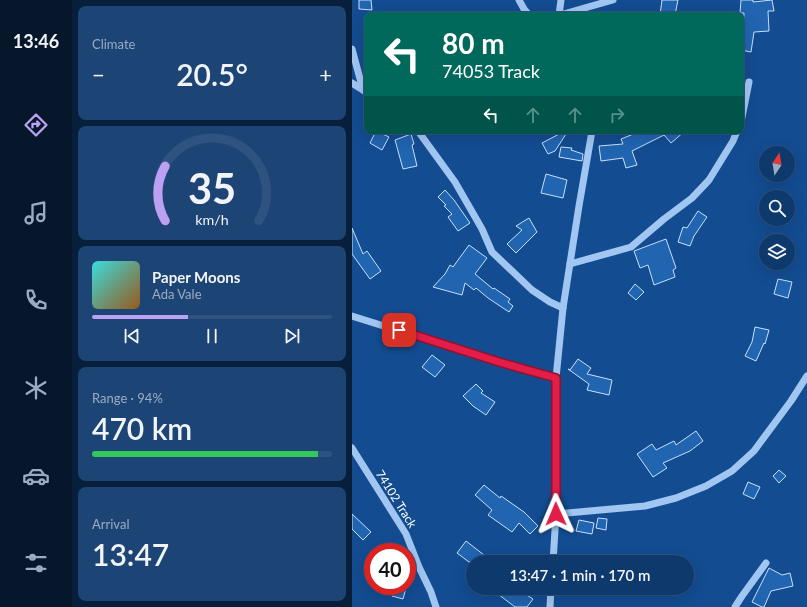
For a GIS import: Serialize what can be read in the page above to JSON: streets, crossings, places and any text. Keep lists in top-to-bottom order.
{
  "streets": {
    "street": ["74102 Track"]
  },
  "north": "top",
  "page": {
    "tabs": "13:46",
    "tile": [
      "Climate",
      ["Range · 94%", "470 km"],
      ["Arrival", "13:47"]
    ],
    "turn": ["80 m", "74053 Track"],
    "heat": ["−", "20.5°", "+"],
    "song": ["Paper Moons", "Ada Vale"],
    "limit": "40",
    "trip": "13:47 · 1 min · 170 m",
    "gauge": ["35", "km/h"]
  }
}
